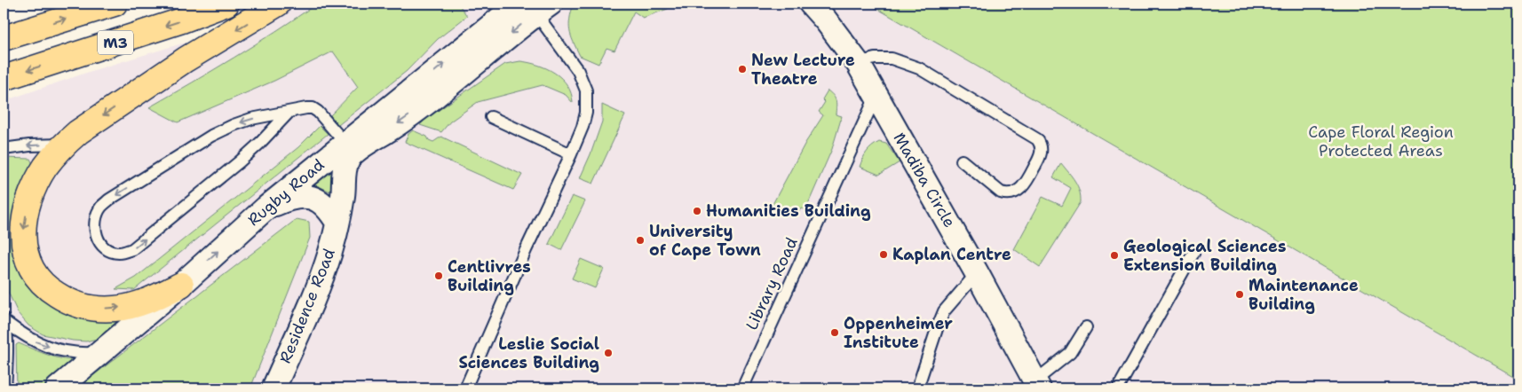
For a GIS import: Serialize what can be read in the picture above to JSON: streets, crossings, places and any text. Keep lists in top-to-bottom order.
{
  "streets": {
    "highway": ["M3"],
    "street": ["Madiba Circle", "Rugby Road", "Residence Road"],
    "lane": ["Library Road"]
  },
  "crossings": [
    ["Madiba Circle", "Library Road"],
    ["Rugby Road", "Residence Road"]
  ],
  "parks": ["Cape Floral Region Protected Areas"],
  "places": [
    "New Lecture Theatre",
    "Humanities Building",
    "University of Cape Town",
    "Kaplan Centre",
    "Geological Sciences Extension Building",
    "Centlivres Building",
    "Maintenance Building",
    "Oppenheimer Institute",
    "Leslie Social Sciences Building"
  ]
}
